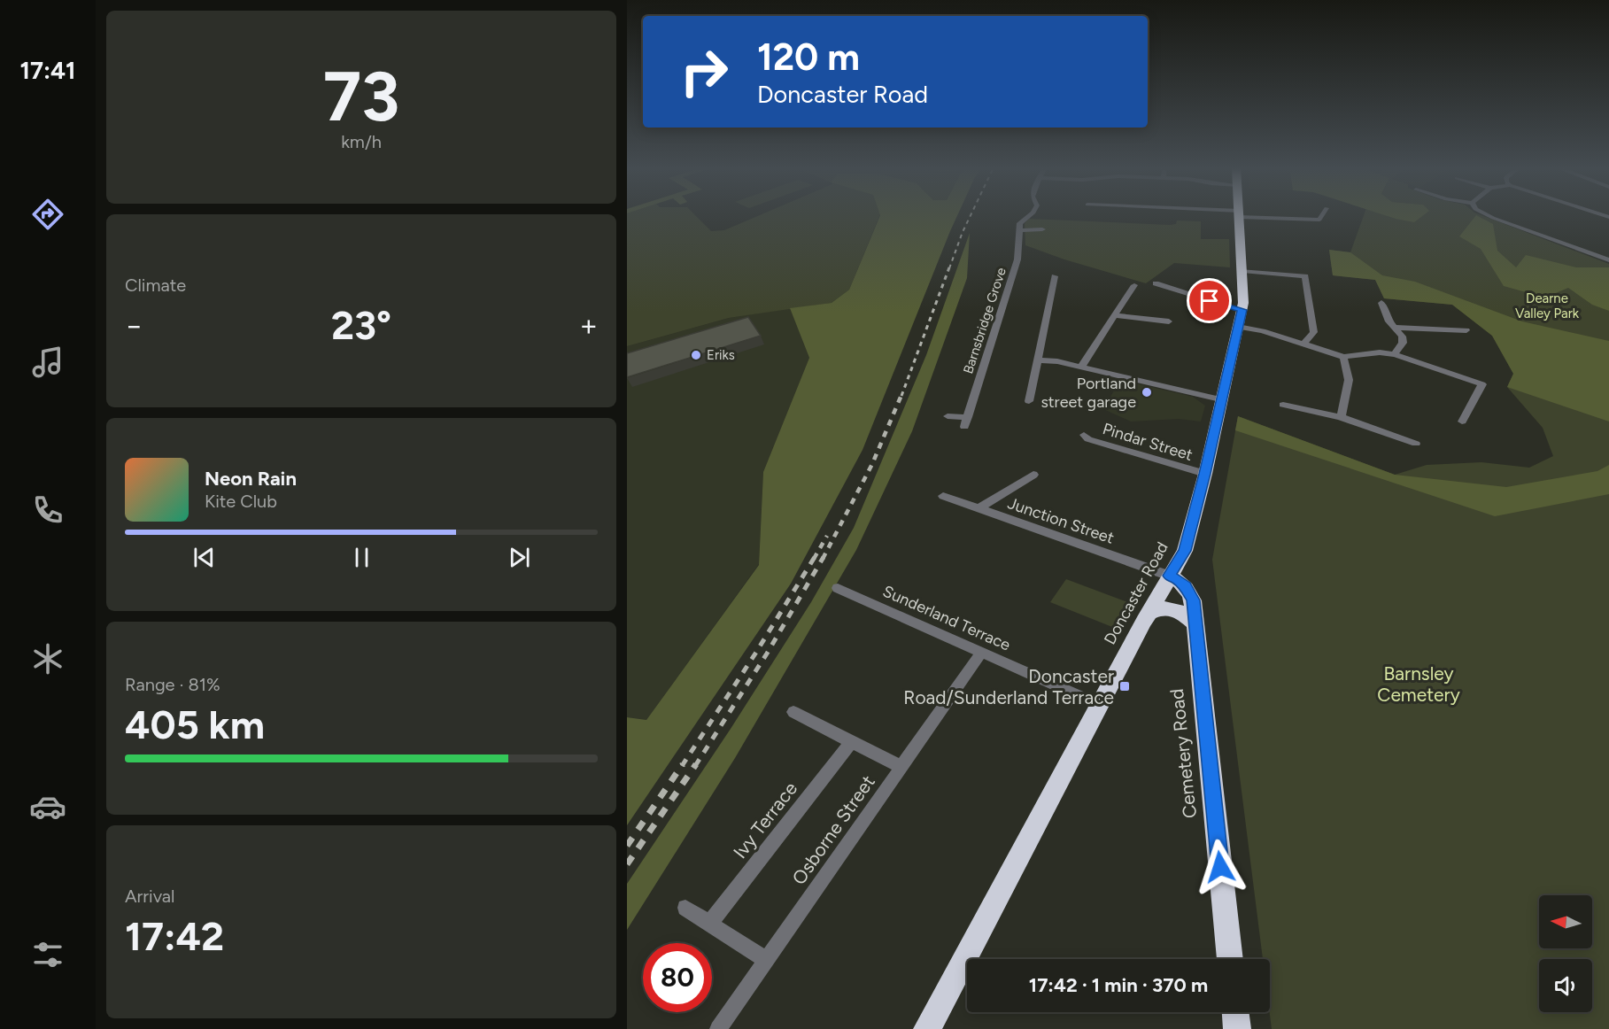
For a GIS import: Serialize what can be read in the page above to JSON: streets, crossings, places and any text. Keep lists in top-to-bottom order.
{
  "streets": {
    "highway": ["Doncaster Road", "Cemetery Road"],
    "street": [
      "Barnsbridge Grove",
      "Pindar Street",
      "Junction Street",
      "Sunderland Terrace",
      "Ivy Terrace",
      "Osborne Street"
    ]
  },
  "crossings": [
    ["Pindar Street", "Doncaster Road"],
    ["Junction Street", "Doncaster Road"],
    ["Junction Street", "Cemetery Road"],
    ["Doncaster Road", "Sunderland Terrace"],
    ["Doncaster Road", "Cemetery Road"],
    ["Sunderland Terrace", "Osborne Street"]
  ],
  "parks": ["Dearne Valley Park", "Barnsley Cemetery"],
  "places": {
    "other": ["Eriks", "Portland street garage"],
    "transit": ["Doncaster Road/Sunderland Terrace"]
  },
  "north": "left",
  "page": {
    "tabs": "17:41",
    "tile": [
      ["73", "km/h"],
      "Climate",
      ["Range · 81%", "405 km"],
      ["Arrival", "17:42"]
    ],
    "turn": ["120 m", "Doncaster Road"],
    "heat": ["−", "23°", "+"],
    "song": ["Neon Rain", "Kite Club"],
    "limit": "80",
    "trip": "17:42 · 1 min · 370 m"
  }
}
